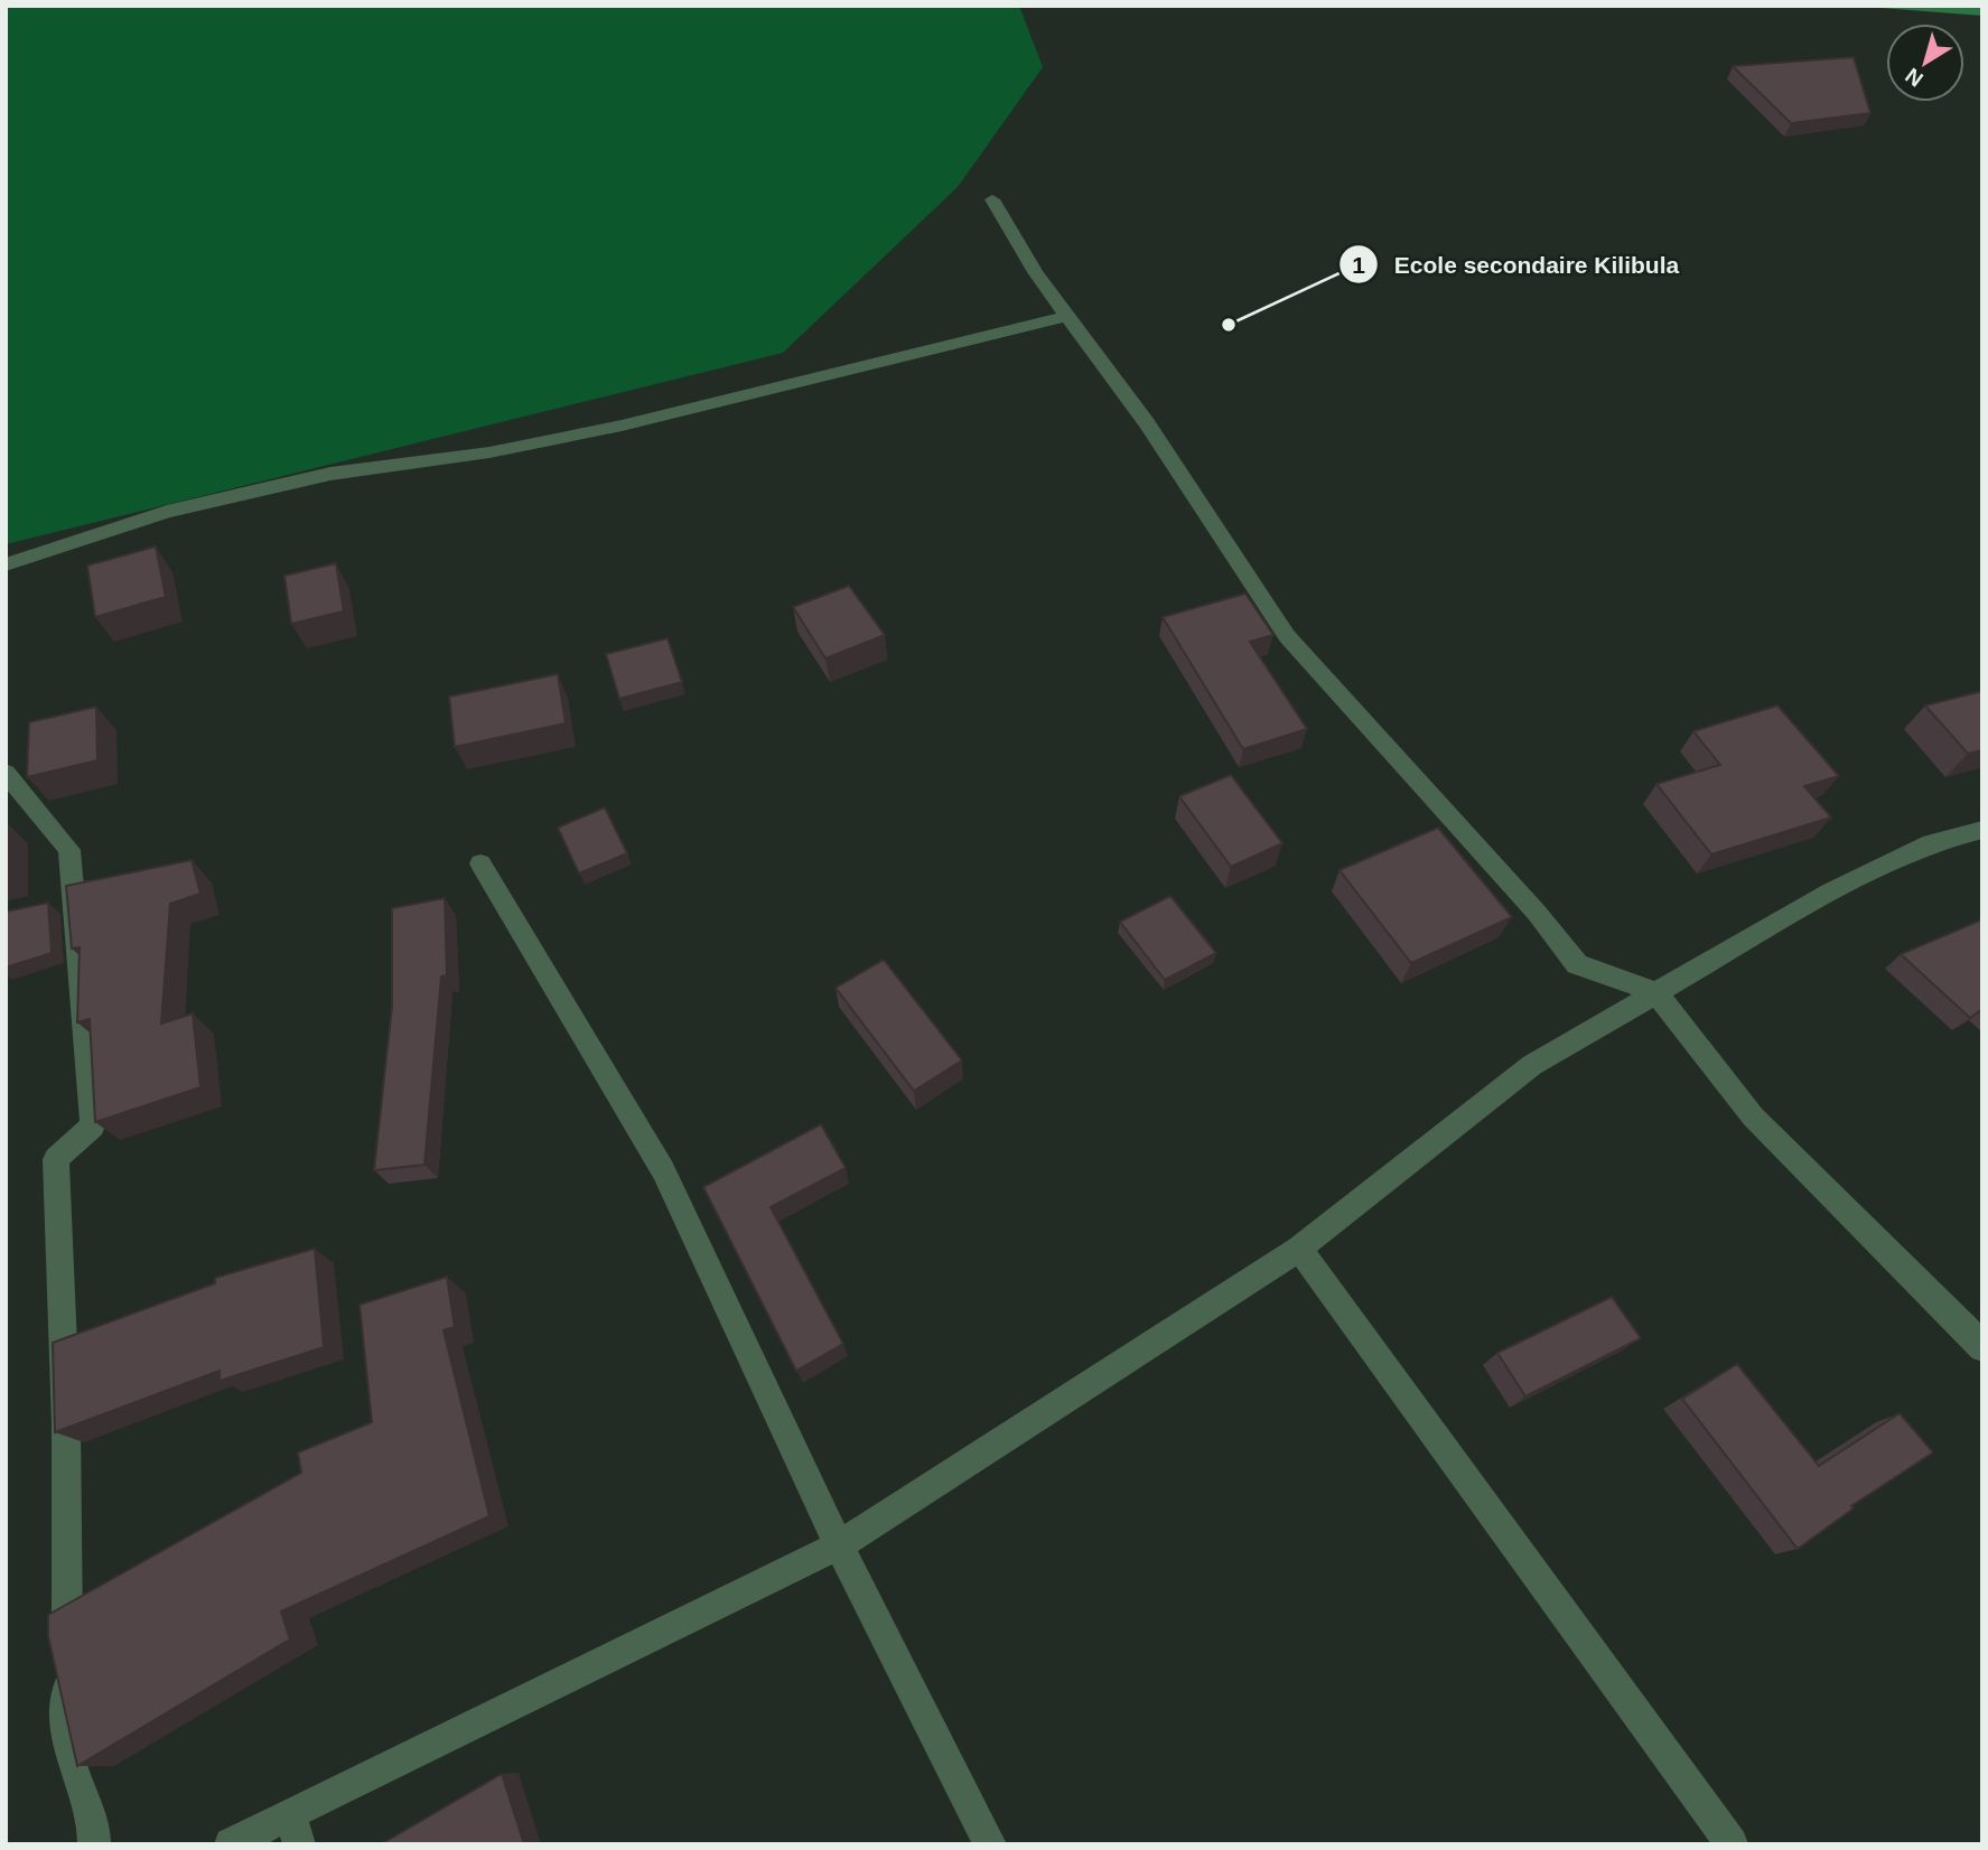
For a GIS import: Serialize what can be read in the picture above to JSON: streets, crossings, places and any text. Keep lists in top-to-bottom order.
{
  "places": ["Ecole secondaire Kilibula"],
  "north": "bottom left"
}
